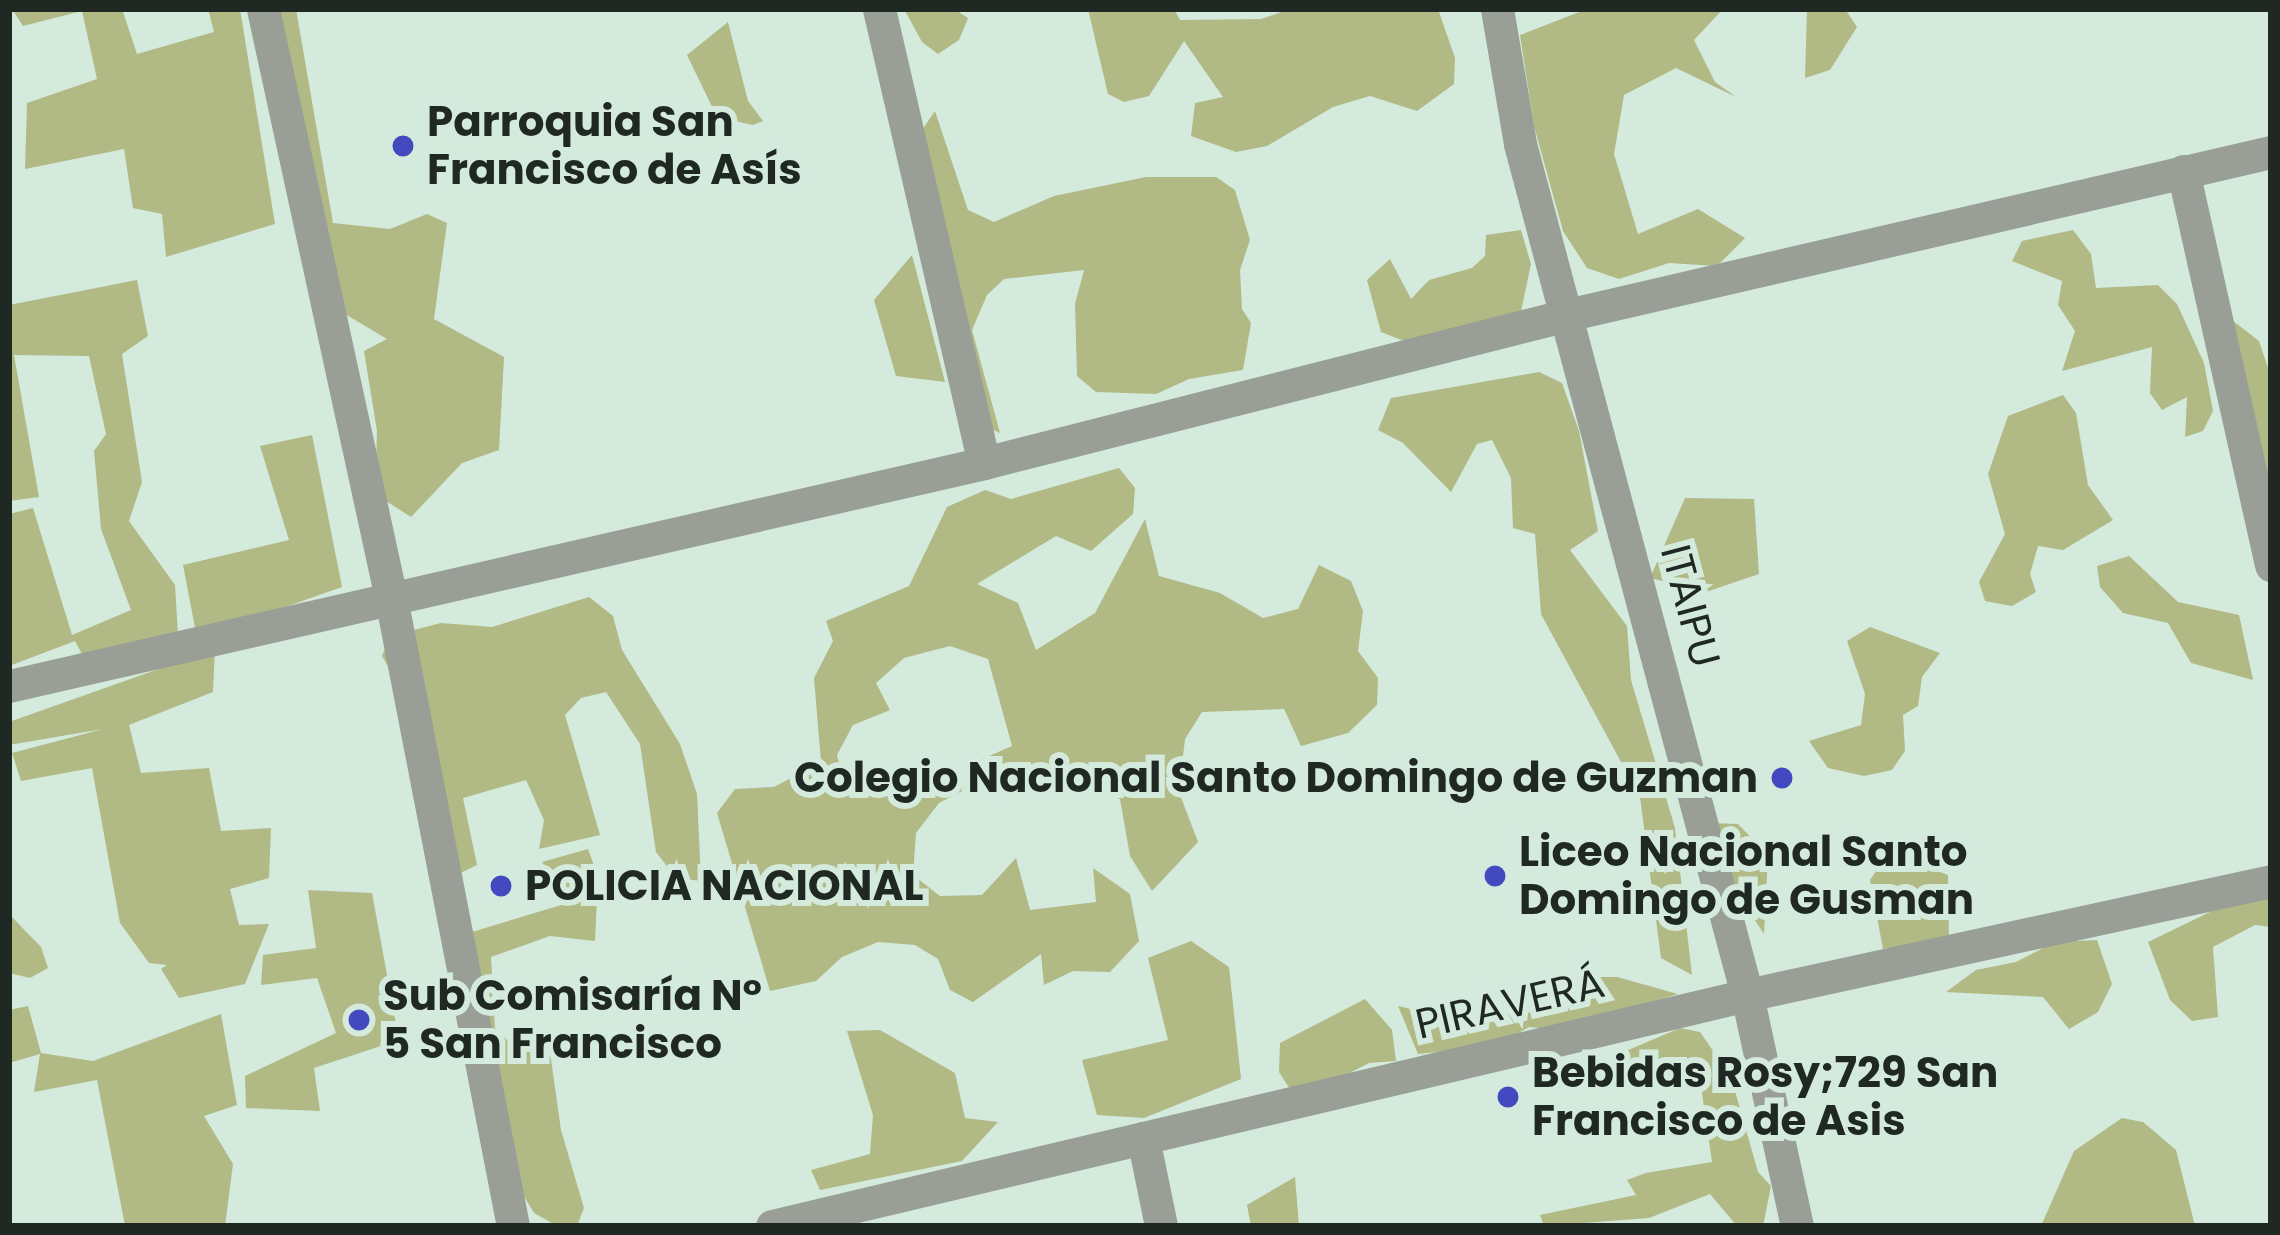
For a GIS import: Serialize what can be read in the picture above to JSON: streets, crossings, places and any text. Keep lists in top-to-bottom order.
{
  "streets": {
    "street": ["ITAIPU", "PIRAVERÁ"]
  },
  "crossings": [
    ["ITAIPU", "PIRAVERÁ"]
  ],
  "places": [
    "Parroquia San Francisco de Asís",
    "Colegio Nacional Santo Domingo de Guzman",
    "Liceo Nacional Santo Domingo de Gusman",
    "POLICIA NACIONAL",
    "Sub Comisaría N° 5 San Francisco",
    "Bebidas Rosy;729 San Francisco de Asis"
  ]
}
